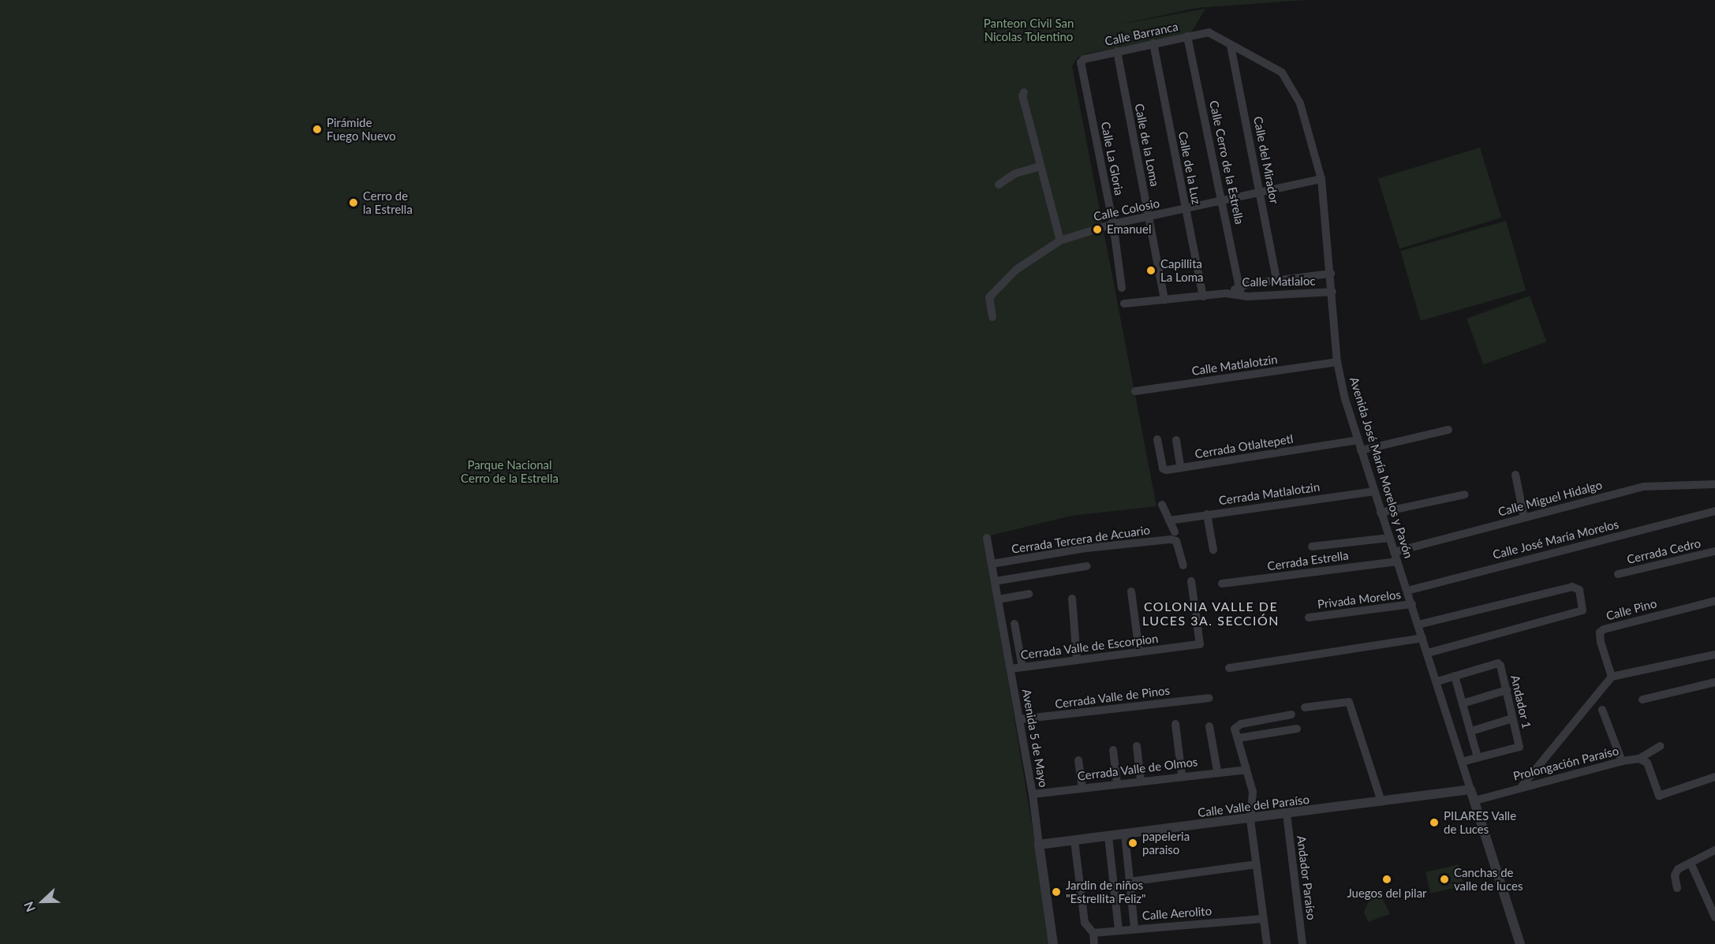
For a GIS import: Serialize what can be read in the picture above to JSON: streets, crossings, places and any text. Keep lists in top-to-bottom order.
{
  "streets": {
    "street": [
      "Calle Barranca",
      "Calle de la Loma",
      "Calle La Gloria",
      "Calle del Mirador",
      "Calle Cerro de la Estrella",
      "Calle de la Luz",
      "Calle Colosio",
      "Calle Matlaloc",
      "Calle Matlalotzin",
      "Cerrada Otlaltepetl",
      "Avenida José María Morelos y Pavón",
      "Cerrada Matlalotzin",
      "Calle Miguel Hidalgo",
      "Cerrada Tercera de Acuario",
      "Calle José María Morelos",
      "Cerrada Cedro",
      "Cerrada Estrella",
      "Privada Morelos",
      "Calle Pino",
      "Cerrada Valle de Escorpion",
      "Cerrada Valle de Pinos",
      "Andador 1",
      "Avenida 5 de Mayo",
      "Prolongación Paraíso",
      "Cerrada Valle de Olmos",
      "Calle Valle del Paraíso",
      "Andador Paraíso",
      "Calle Aerolito"
    ]
  },
  "crossings": [
    ["Calle Barranca", "Calle de la Loma"],
    ["Calle Barranca", "Calle La Gloria"],
    ["Calle Barranca", "Calle Cerro de la Estrella"],
    ["Calle Barranca", "Calle de la Luz"],
    ["Calle Barranca", "Avenida José María Morelos y Pavón"],
    ["Calle de la Loma", "Calle Colosio"],
    ["Calle de la Loma", "Calle Matlaloc"],
    ["Calle La Gloria", "Calle Colosio"],
    ["Calle del Mirador", "Calle Colosio"],
    ["Calle del Mirador", "Calle Matlaloc"],
    ["Calle del Mirador", "Avenida José María Morelos y Pavón"],
    ["Calle Cerro de la Estrella", "Calle Colosio"],
    ["Calle Cerro de la Estrella", "Calle Matlaloc"],
    ["Calle de la Luz", "Calle Colosio"],
    ["Calle de la Luz", "Calle Matlaloc"],
    ["Calle Colosio", "Avenida José María Morelos y Pavón"],
    ["Calle Matlaloc", "Avenida José María Morelos y Pavón"],
    ["Calle Matlalotzin", "Avenida José María Morelos y Pavón"],
    ["Cerrada Otlaltepetl", "Avenida José María Morelos y Pavón"],
    ["Avenida José María Morelos y Pavón", "Cerrada Matlalotzin"],
    ["Avenida José María Morelos y Pavón", "Calle Miguel Hidalgo"],
    ["Avenida José María Morelos y Pavón", "Calle José María Morelos"],
    ["Avenida José María Morelos y Pavón", "Cerrada Estrella"],
    ["Avenida José María Morelos y Pavón", "Privada Morelos"],
    ["Avenida José María Morelos y Pavón", "Prolongación Paraíso"],
    ["Avenida José María Morelos y Pavón", "Calle Valle del Paraíso"],
    ["Cerrada Tercera de Acuario", "Avenida 5 de Mayo"],
    ["Cerrada Valle de Escorpion", "Avenida 5 de Mayo"],
    ["Cerrada Valle de Pinos", "Avenida 5 de Mayo"],
    ["Avenida 5 de Mayo", "Cerrada Valle de Olmos"],
    ["Avenida 5 de Mayo", "Calle Valle del Paraíso"],
    ["Calle Valle del Paraíso", "Andador Paraíso"]
  ],
  "districts": ["COLONIA VALLE DE LUCES 3A. SECCIÓN"],
  "parks": ["Panteon Civil San Nicolas Tolentino", "Parque Nacional Cerro de la Estrella"],
  "places": [
    "Pirámide Fuego Nuevo",
    "Cerro de la Estrella",
    "Emanuel",
    "Capillita La Loma",
    "PILARES Valle de Luces",
    "papeleria paraiso",
    "Juegos del pilar",
    "Canchas de valle de luces",
    "Jardin de niños \"Estrellita Feliz\""
  ],
  "north": "left"
}
